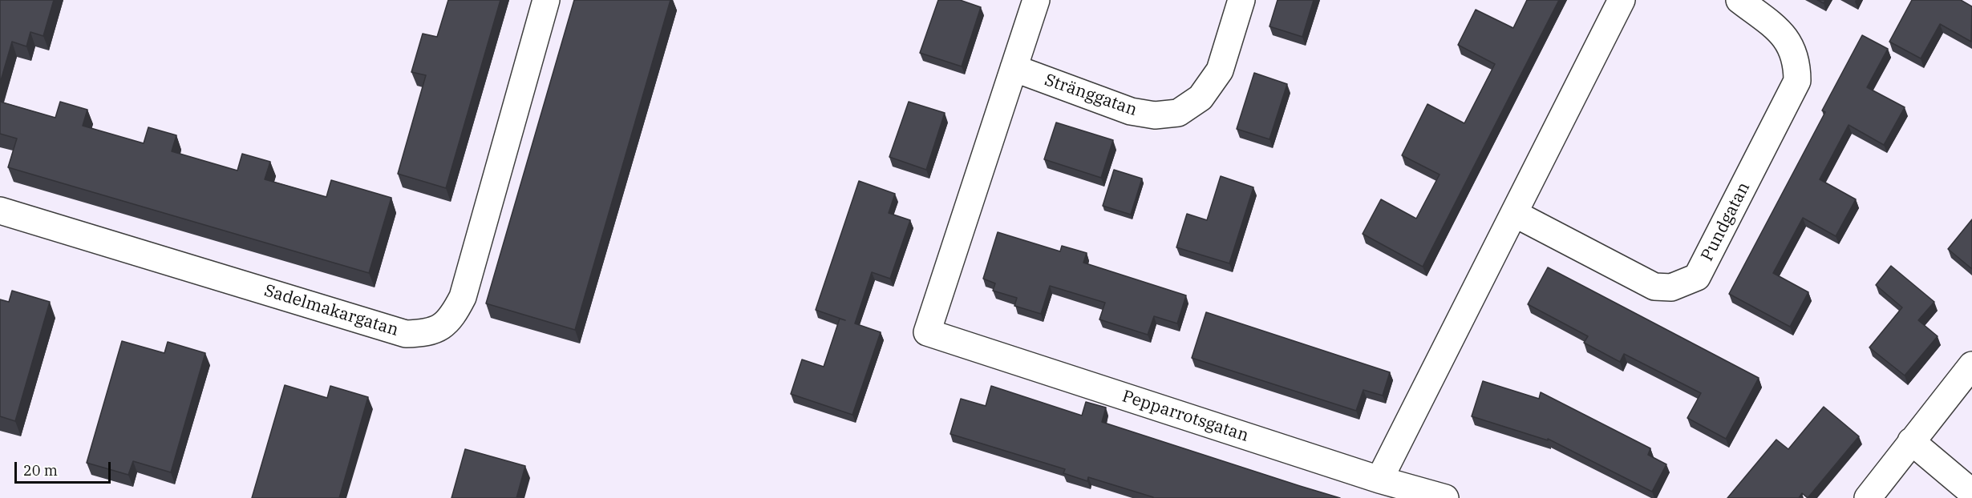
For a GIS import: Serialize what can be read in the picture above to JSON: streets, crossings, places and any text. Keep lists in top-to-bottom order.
{
  "streets": {
    "street": [
      "Stränggatan",
      "Pundgatan",
      "Sadelmakargatan",
      "Pepparrotsgatan"
    ]
  },
  "crossings": [
    ["Stränggatan", "Pepparrotsgatan"]
  ],
  "scale_bar": "20 m"
}
